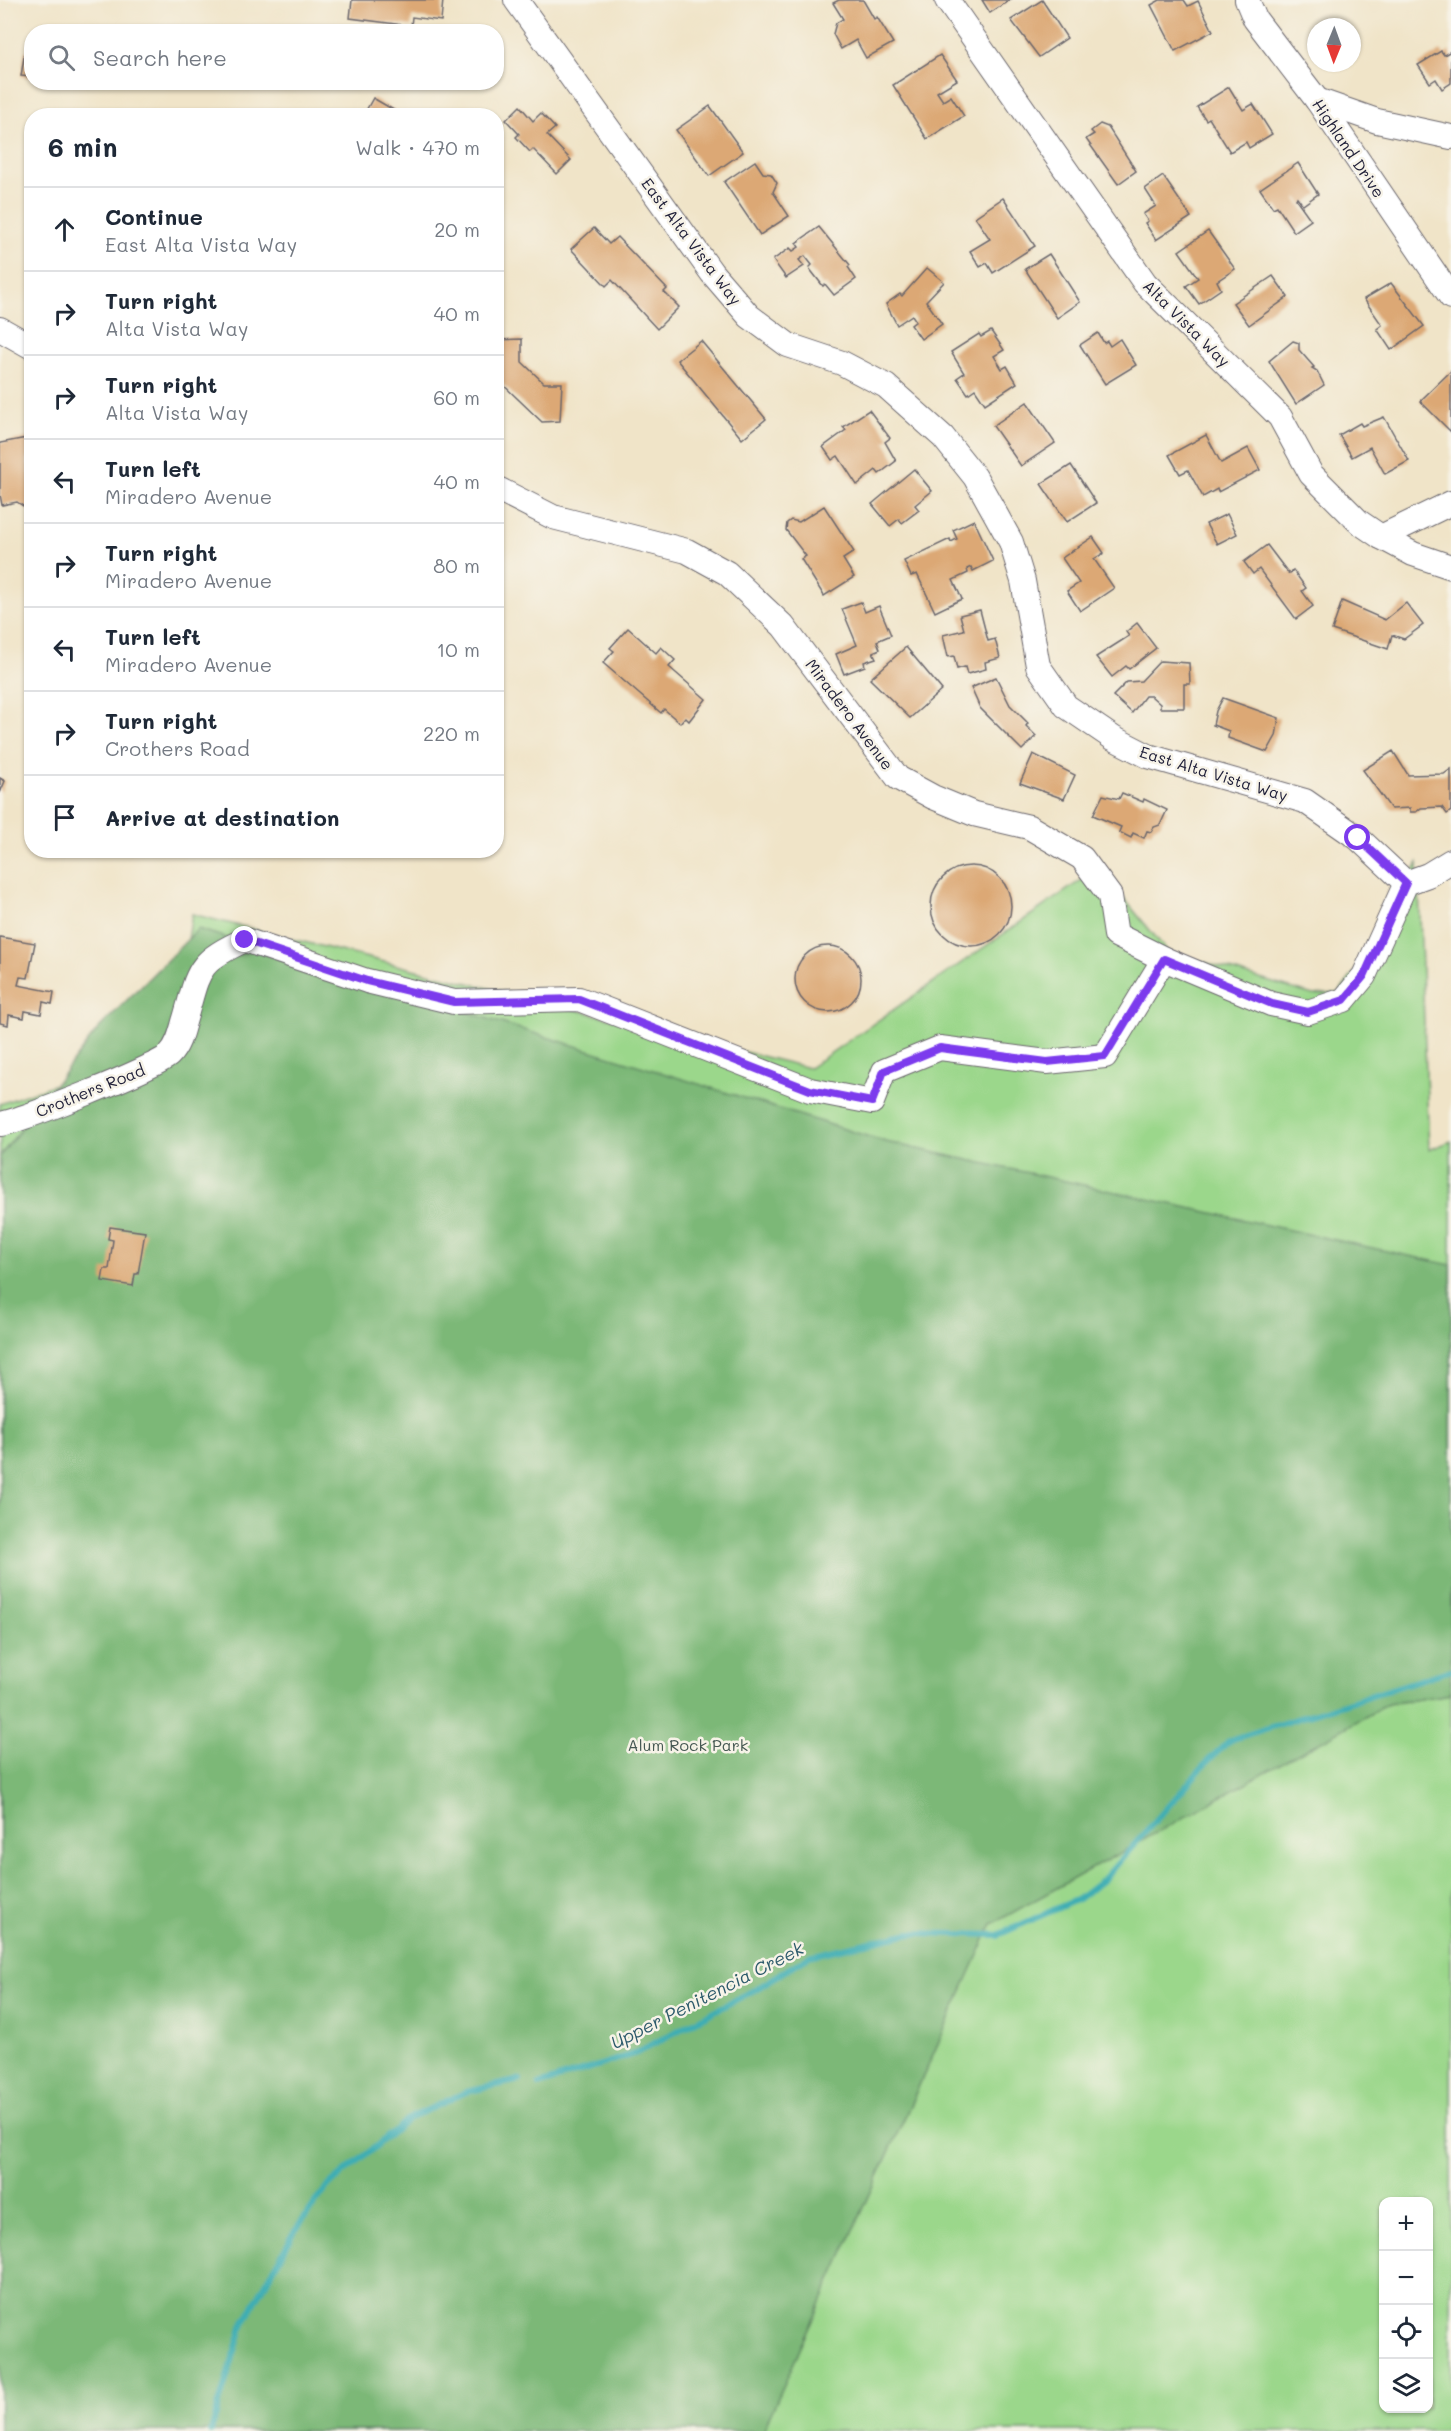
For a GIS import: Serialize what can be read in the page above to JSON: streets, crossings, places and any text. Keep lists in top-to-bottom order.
{
  "streets": {
    "street": [
      "Highland Drive",
      "East Alta Vista Way",
      "Alta Vista Way",
      "Miradero Avenue",
      "Crothers Road"
    ]
  },
  "crossings": [
    ["Miradero Avenue", "Crothers Road"]
  ],
  "water": ["Upper Penitencia Creek"],
  "parks": ["Alum Rock Park"],
  "north": "bottom",
  "page": {
    "search": "Search here",
    "heading": ["6 min", "Walk · 470 m"],
    "list": [
      ["Continue", "East Alta Vista Way", "20 m"],
      ["Turn right", "Alta Vista Way", "40 m"],
      ["Turn right", "Alta Vista Way", "60 m"],
      ["Turn left", "Miradero Avenue", "40 m"],
      ["Turn right", "Miradero Avenue", "80 m"],
      ["Turn left", "Miradero Avenue", "10 m"],
      ["Turn right", "Crothers Road", "220 m"],
      "Arrive at destination"
    ],
    "map_buttons": ["+", "−"]
  }
}
